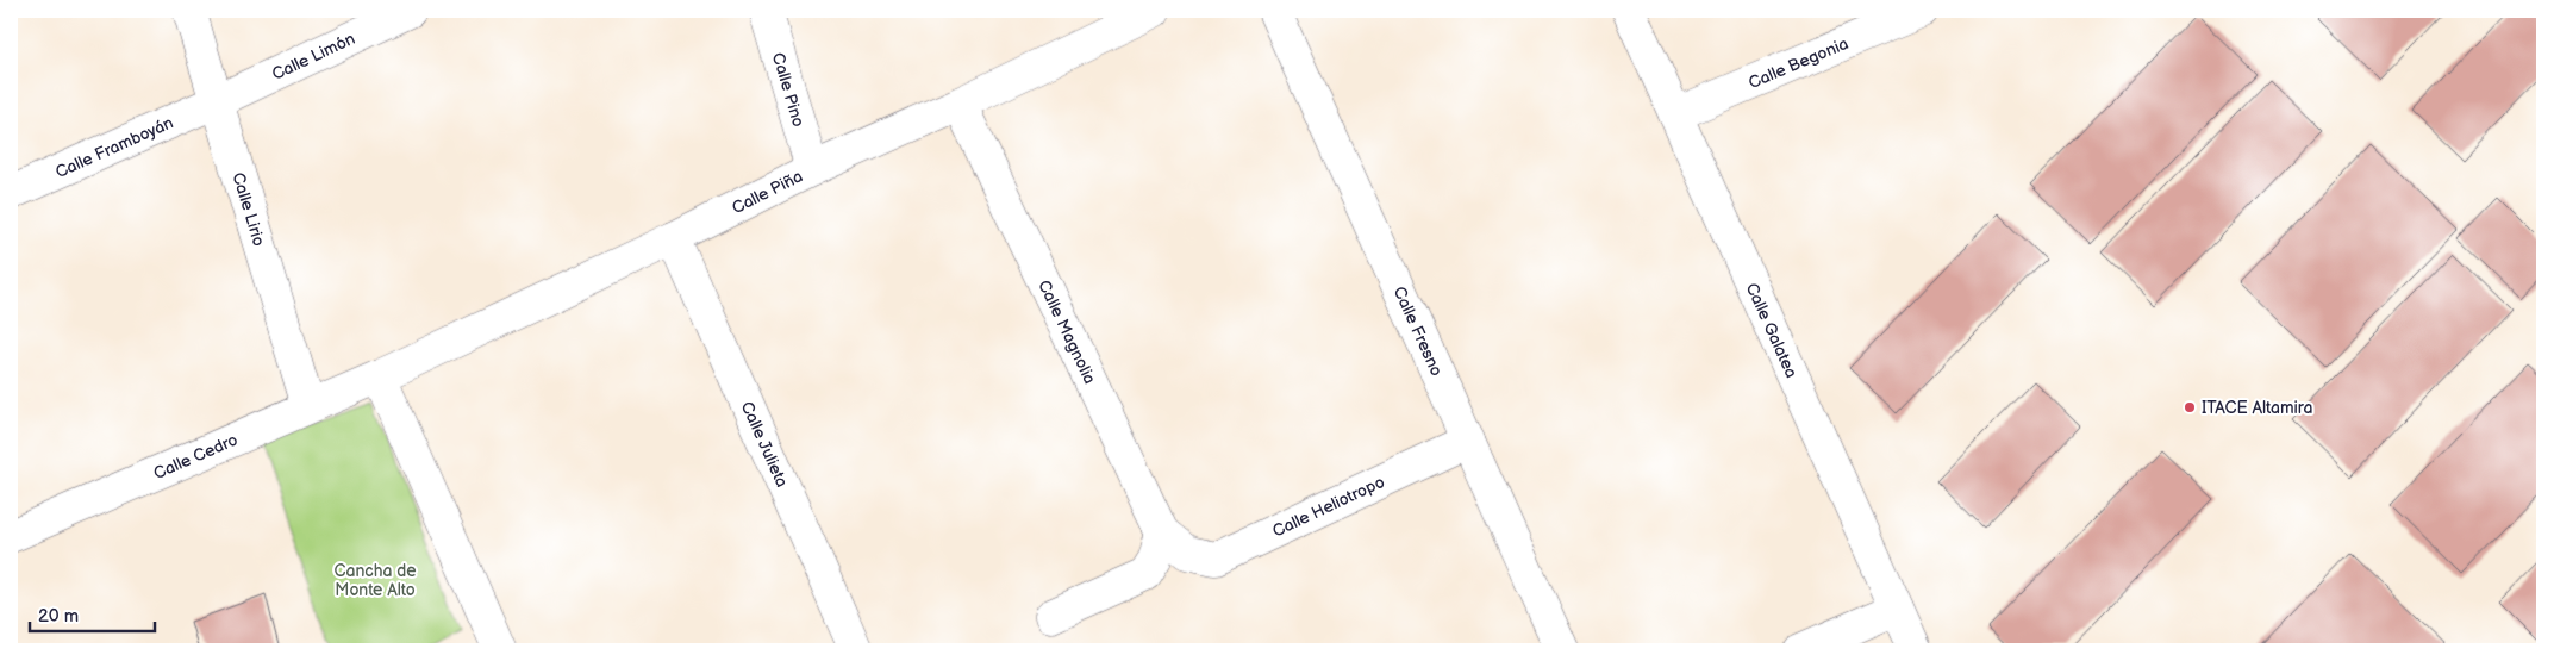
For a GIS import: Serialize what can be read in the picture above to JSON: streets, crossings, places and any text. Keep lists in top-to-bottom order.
{
  "streets": {
    "street": [
      "Calle Limón",
      "Calle Begonia",
      "Calle Pino",
      "Calle Framboyán",
      "Calle Piña",
      "Calle Lirio",
      "Calle Fresno",
      "Calle Galatea",
      "Calle Magnolia",
      "Calle Julieta",
      "Calle Cedro",
      "Calle Heliotropo"
    ]
  },
  "crossings": [
    ["Calle Limón", "Calle Framboyán"],
    ["Calle Limón", "Calle Lirio"],
    ["Calle Begonia", "Calle Galatea"],
    ["Calle Pino", "Calle Piña"],
    ["Calle Framboyán", "Calle Lirio"],
    ["Calle Piña", "Calle Magnolia"],
    ["Calle Piña", "Calle Julieta"],
    ["Calle Piña", "Calle Cedro"],
    ["Calle Lirio", "Calle Cedro"],
    ["Calle Fresno", "Calle Heliotropo"],
    ["Calle Magnolia", "Calle Heliotropo"]
  ],
  "parks": ["Cancha de Monte Alto"],
  "places": ["ITACE Altamira"],
  "scale_bar": "20 m"
}
